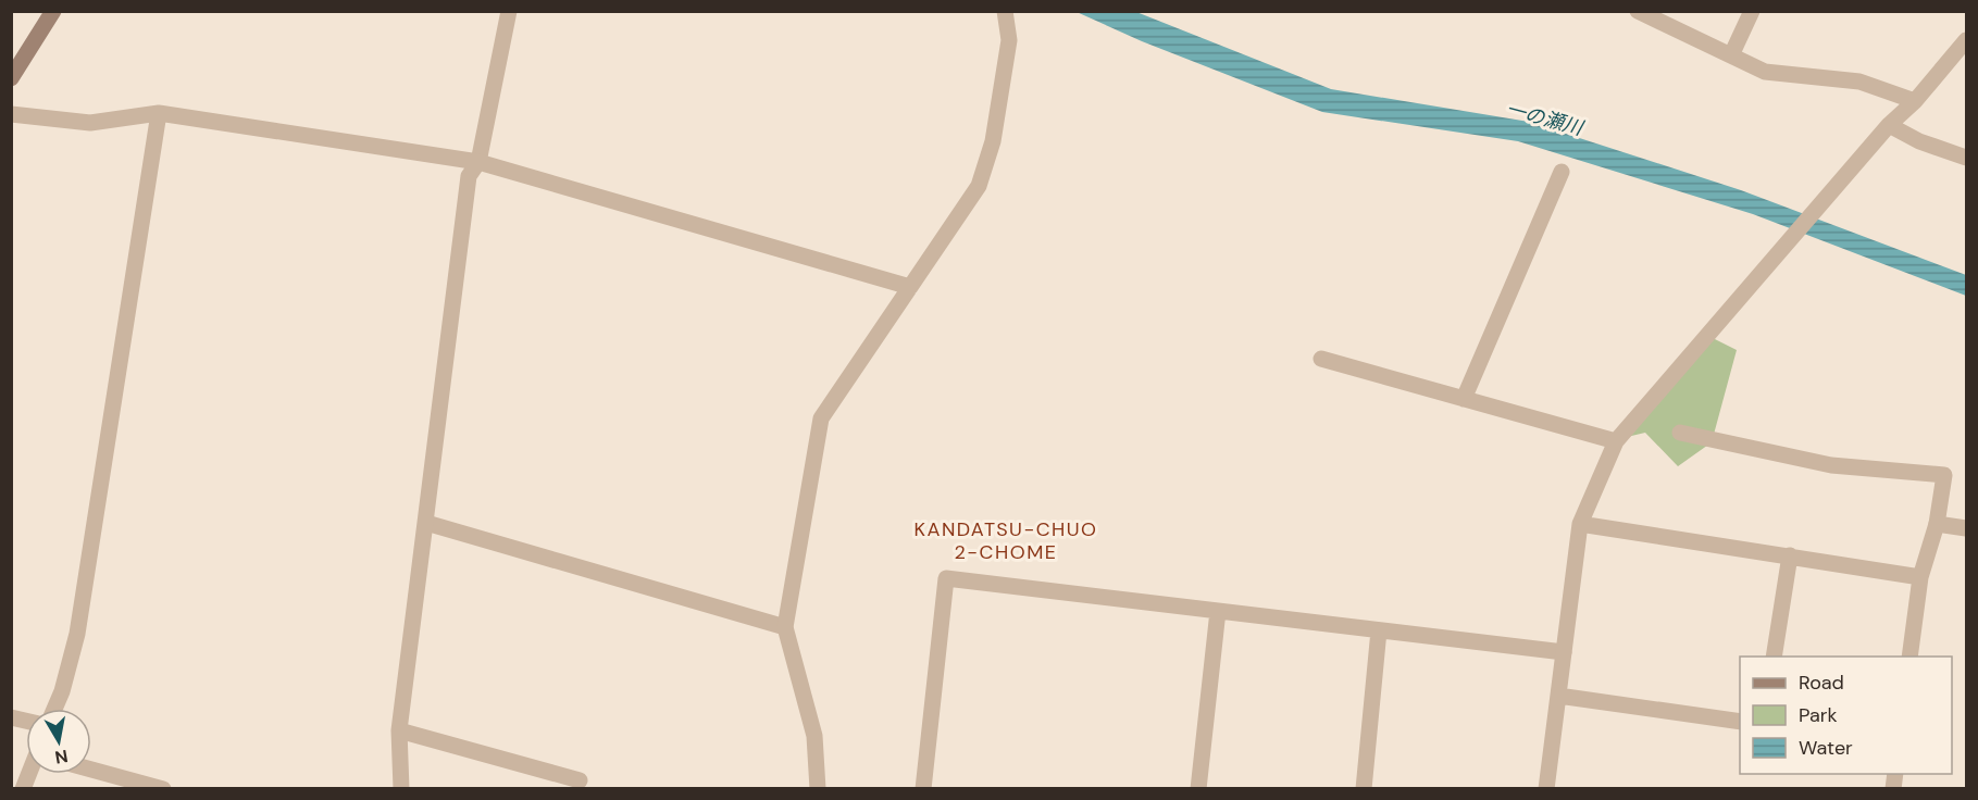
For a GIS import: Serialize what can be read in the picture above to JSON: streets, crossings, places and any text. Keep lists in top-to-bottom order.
{
  "districts": ["KANDATSU-CHUO 2-CHOME"],
  "water": ["一の瀬川"],
  "legend": ["Road", "Park", "Water"],
  "north": "bottom"
}
